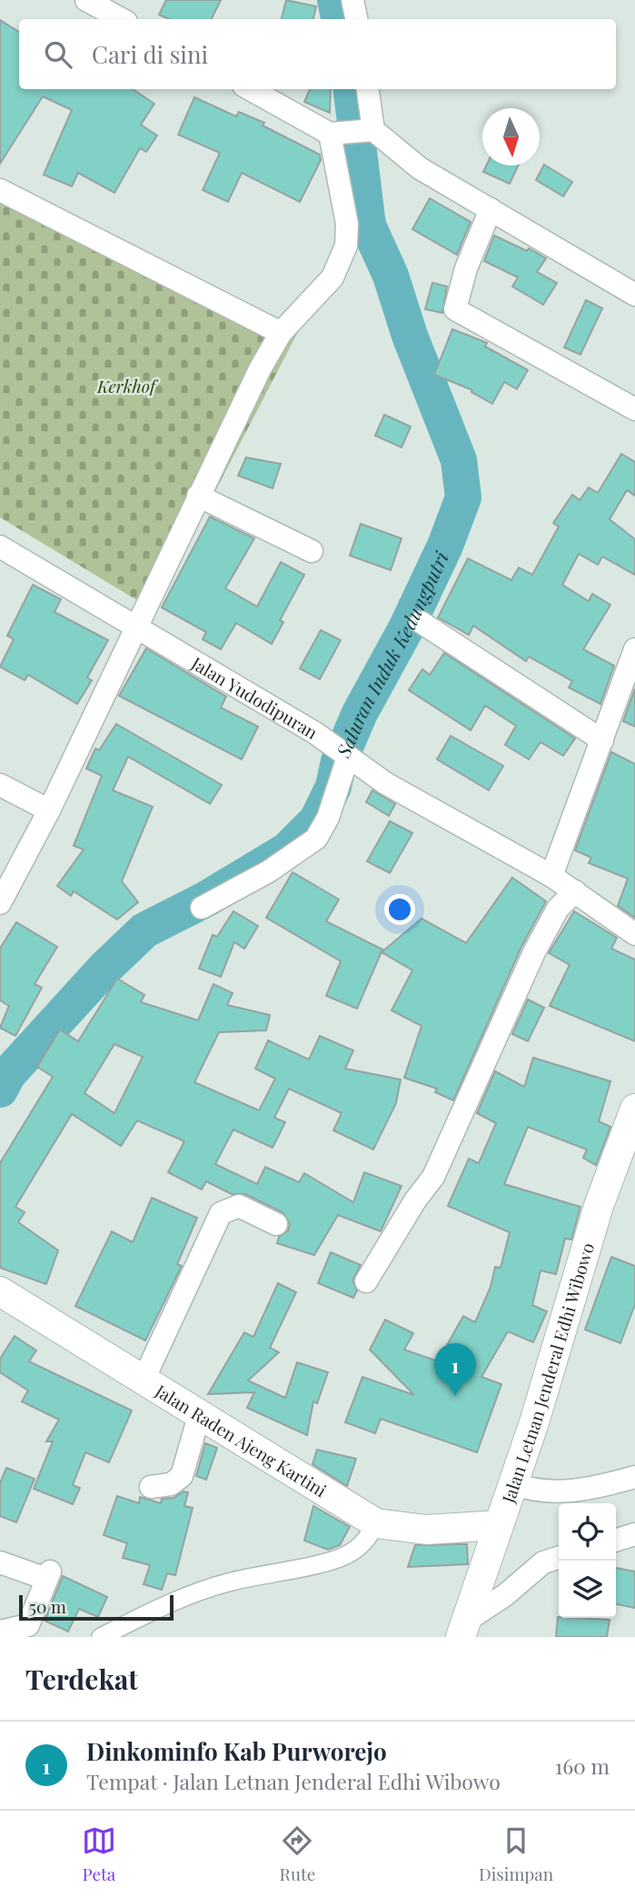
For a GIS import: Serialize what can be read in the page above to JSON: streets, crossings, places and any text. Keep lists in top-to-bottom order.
{
  "streets": {
    "street": ["Jalan Yudodipuran", "Jalan Letnan Jenderal Edhi Wibowo", "Jalan Raden Ajeng Kartini"]
  },
  "crossings": [
    ["Jalan Letnan Jenderal Edhi Wibowo", "Jalan Raden Ajeng Kartini"]
  ],
  "water": ["Saluran Induk Kedungputri"],
  "parks": ["Kerkhof"],
  "scale_bar": "50 m",
  "north": "bottom",
  "page": {
    "search": "Cari di sini",
    "pins": "1",
    "scale": "50 m",
    "heading": "Terdekat",
    "list": [
      {
        "mark": "1",
        "name": "Dinkominfo Kab Purworejo",
        "note": "Tempat · Jalan Letnan Jenderal Edhi Wibowo",
        "value": "160 m"
      }
    ],
    "nav": ["Peta", "Rute", "Disimpan"]
  }
}
